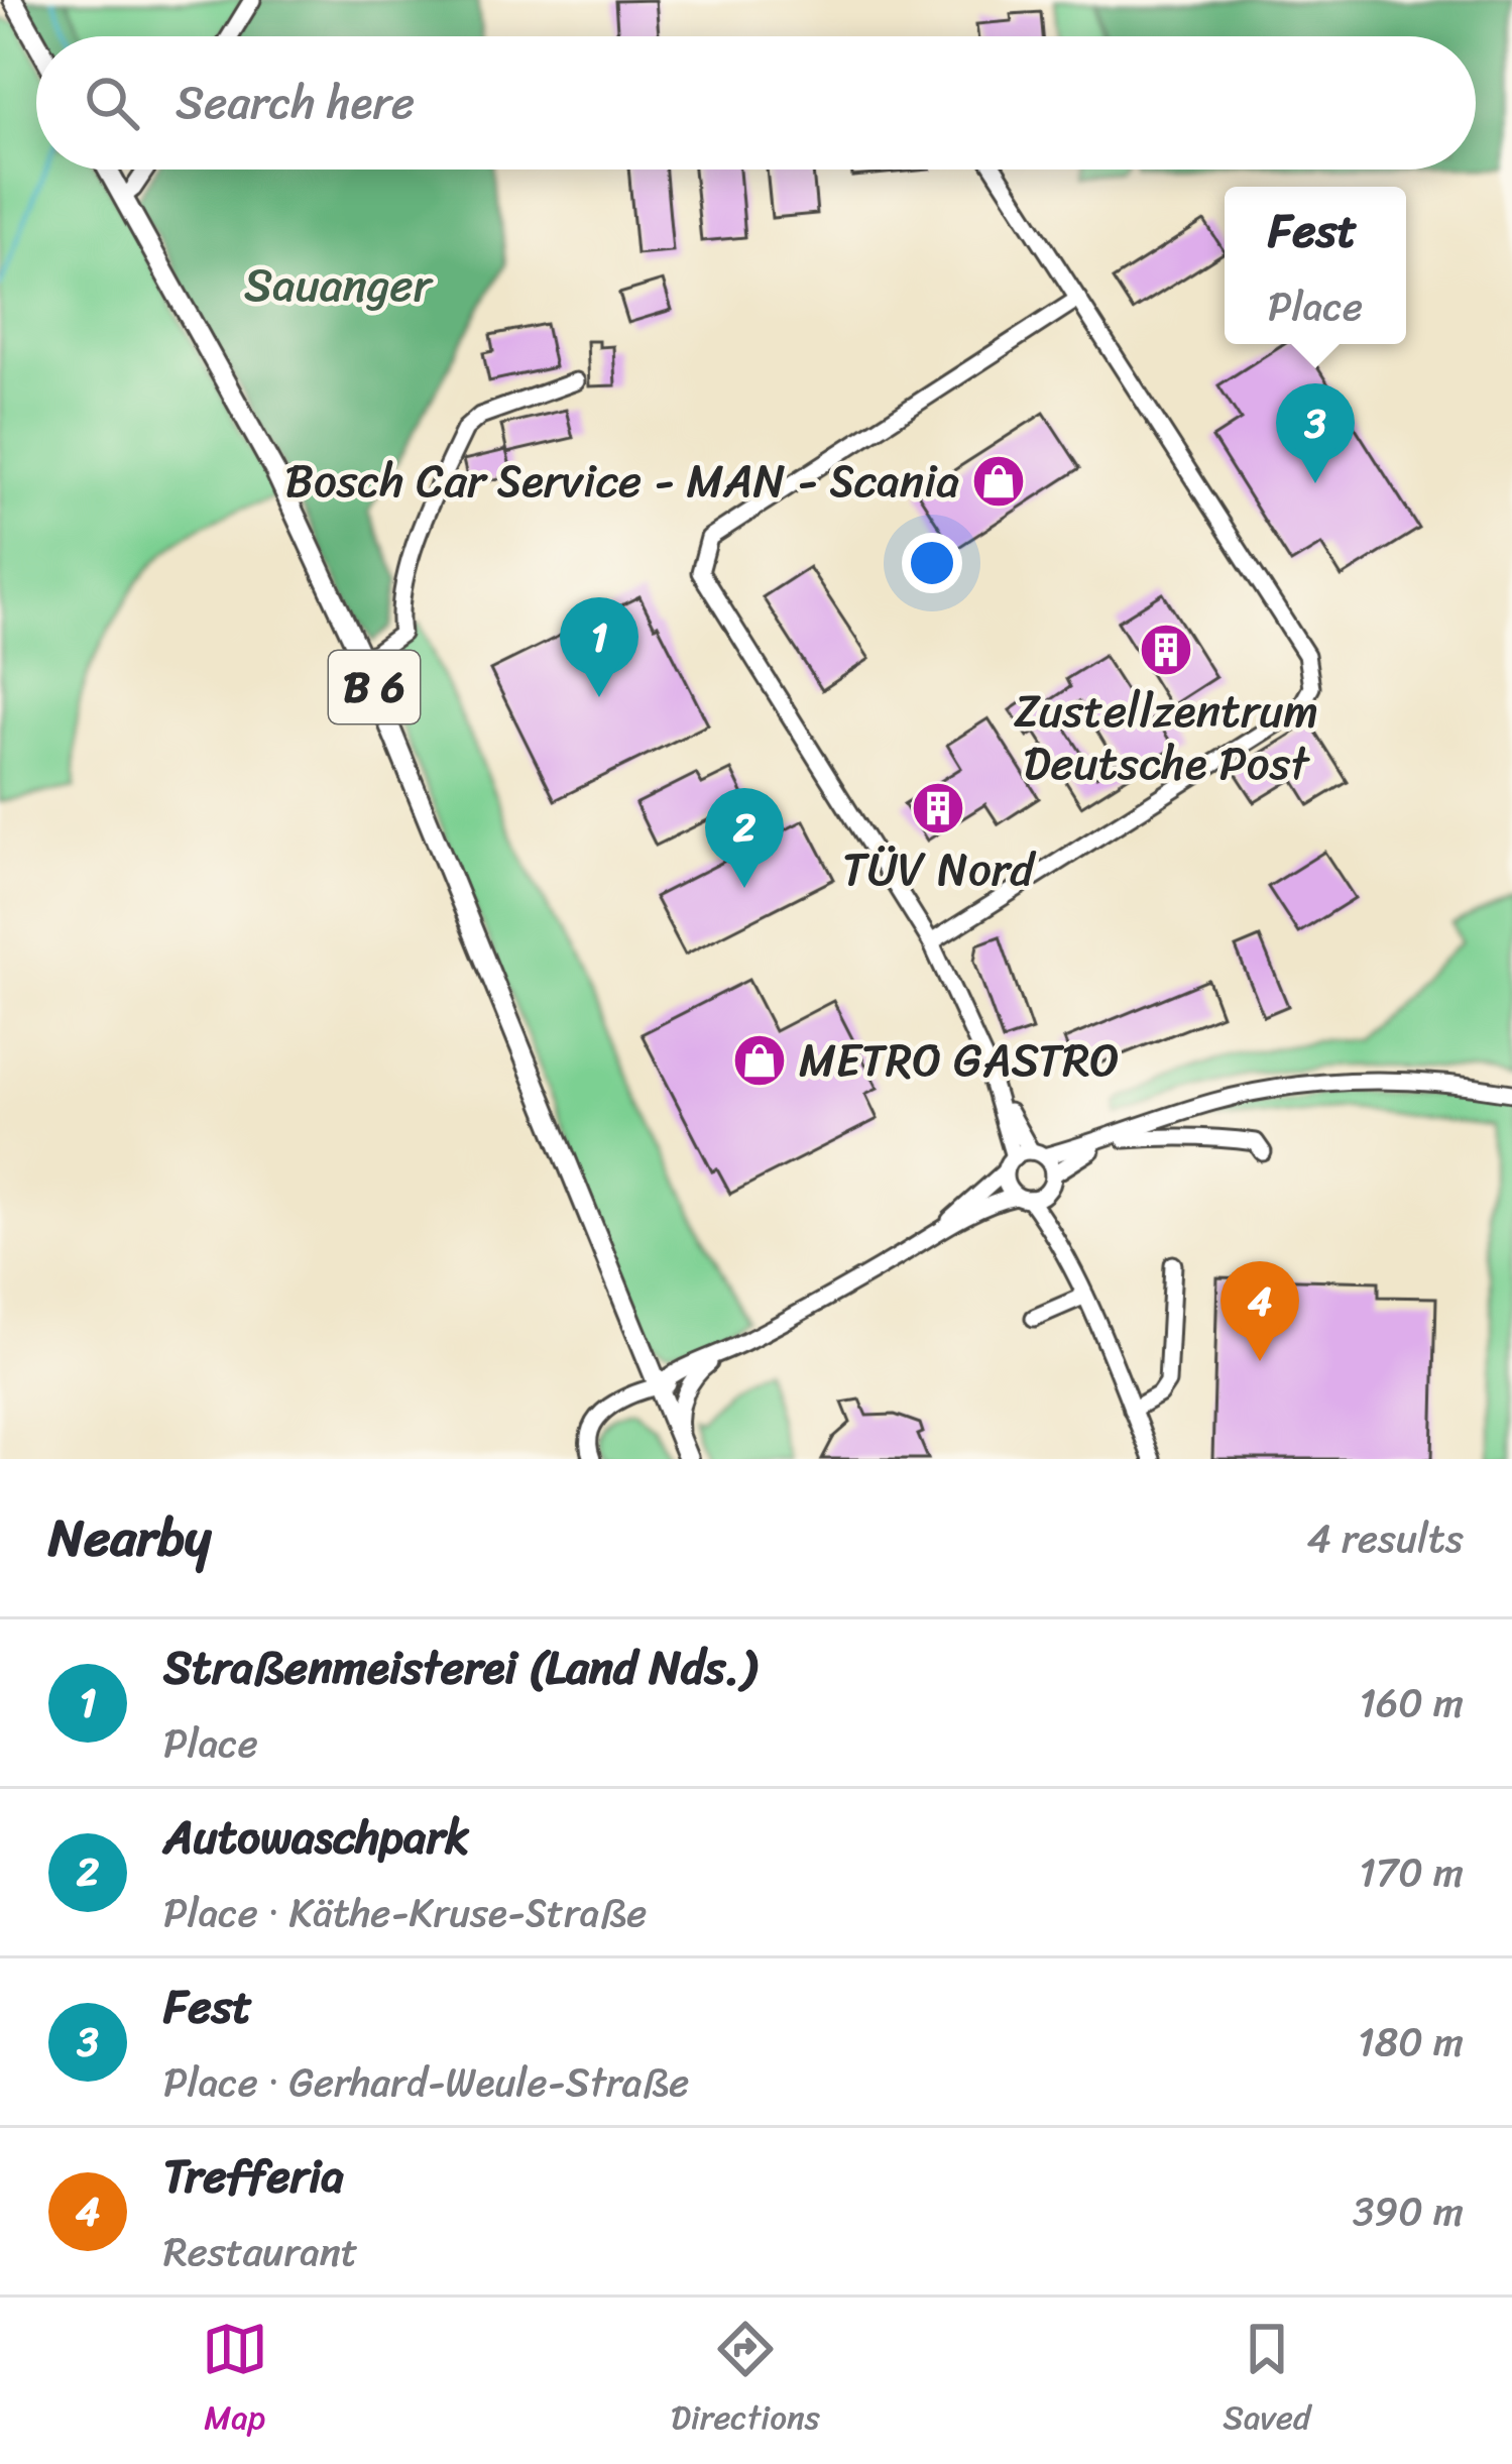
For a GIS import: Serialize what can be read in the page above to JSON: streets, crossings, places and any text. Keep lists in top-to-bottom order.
{
  "streets": {
    "main road": ["B 6"]
  },
  "parks": ["Sauanger"],
  "places": {
    "shop": ["Bosch Car Service - MAN - Scania", "METRO GASTRO"],
    "building": ["Zustellzentrum Deutsche Post", "TÜV Nord"]
  },
  "page": {
    "search": "Search here",
    "popup": ["Fest", "Place"],
    "pins": [
      "3",
      "1",
      "2",
      "4"
    ],
    "heading": ["Nearby", "4 results"],
    "list": [
      {
        "mark": "1",
        "name": "Straßenmeisterei (Land Nds.)",
        "note": "Place",
        "value": "160 m"
      },
      {
        "mark": "2",
        "name": "Autowaschpark",
        "note": "Place · Käthe-Kruse-Straße",
        "value": "170 m"
      },
      {
        "mark": "3",
        "name": "Fest",
        "note": "Place · Gerhard-Weule-Straße",
        "value": "180 m"
      },
      {
        "mark": "4",
        "name": "Trefferia",
        "note": "Restaurant",
        "value": "390 m"
      }
    ],
    "nav": ["Map", "Directions", "Saved"]
  }
}
